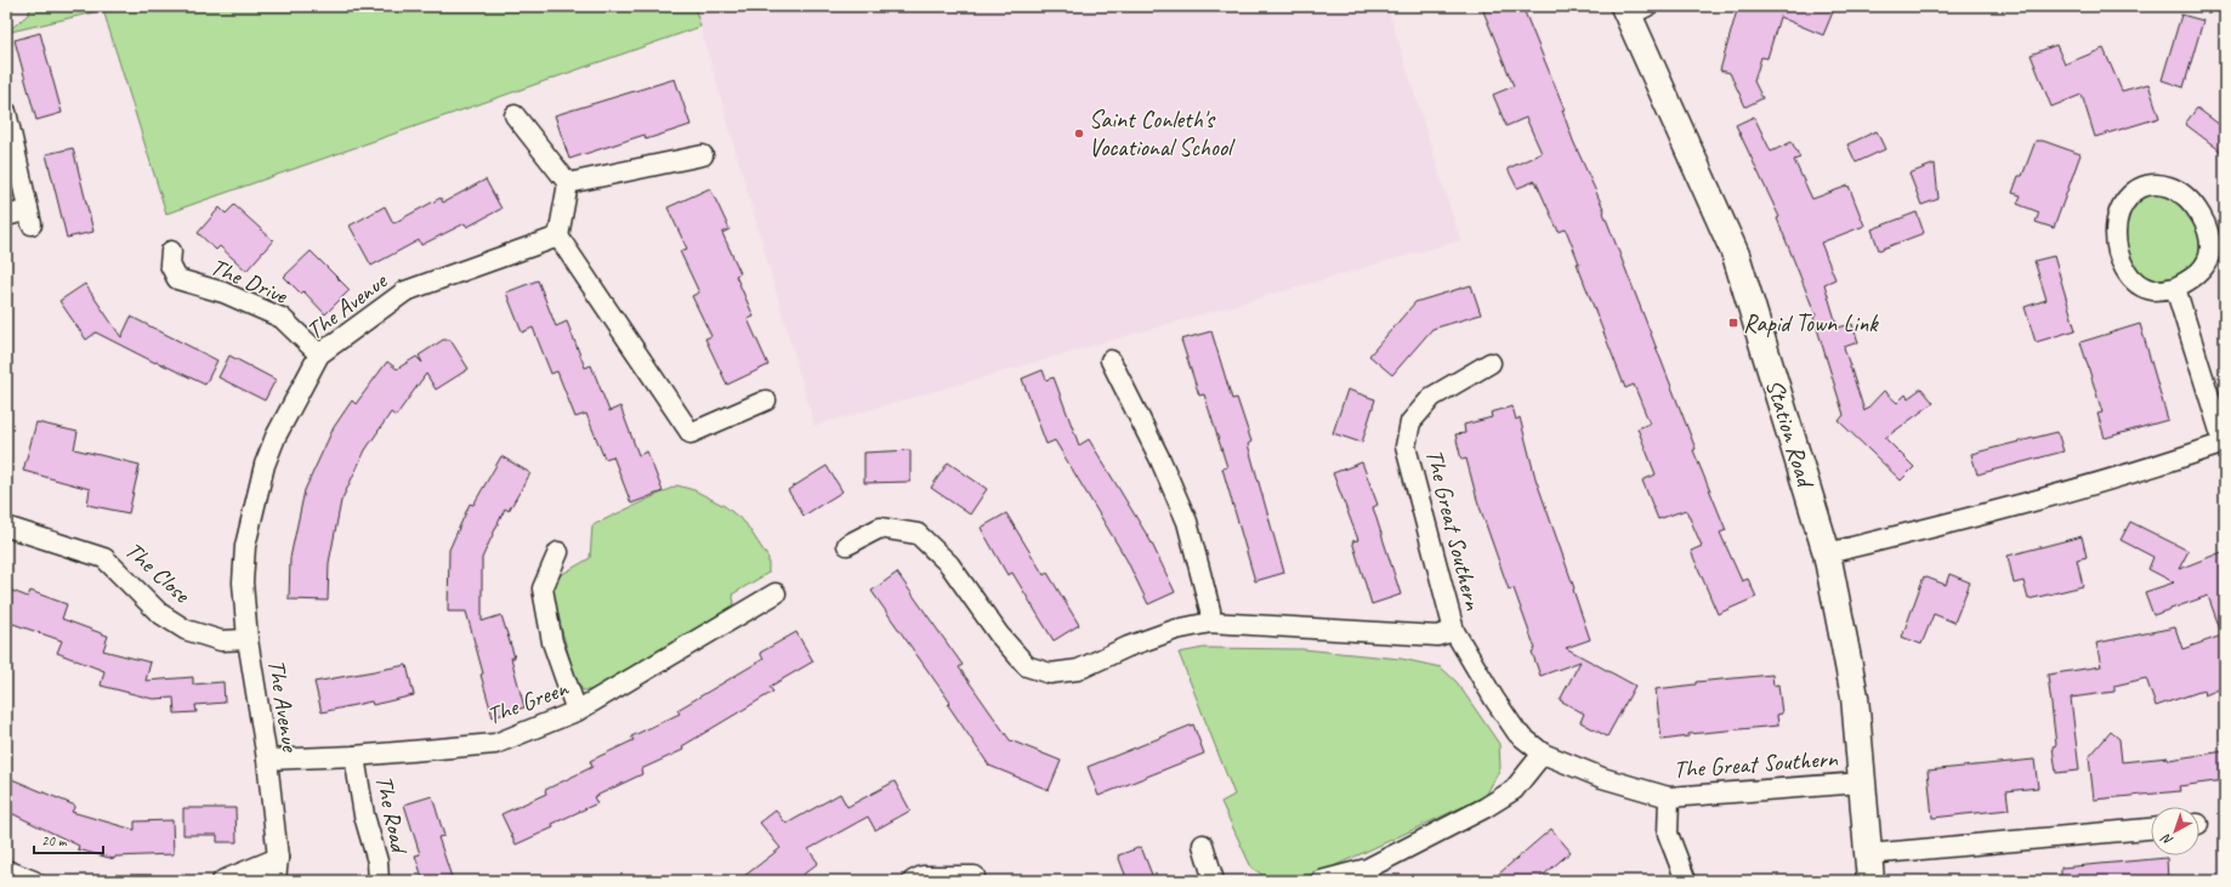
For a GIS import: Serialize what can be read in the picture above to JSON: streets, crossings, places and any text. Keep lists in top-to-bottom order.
{
  "streets": {
    "main road": ["Station Road"],
    "street": [
      "The Drive",
      "The Avenue",
      "The Great Southern",
      "The Close",
      "The Green",
      "The Road"
    ]
  },
  "crossings": [
    ["The Drive", "The Avenue"],
    ["The Avenue", "The Close"],
    ["The Avenue", "The Green"],
    ["Station Road", "The Great Southern"],
    ["The Green", "The Road"]
  ],
  "places": {
    "other": ["Saint Conleth's Vocational School"],
    "transit": ["Rapid Town Link"]
  },
  "scale_bar": "20 m",
  "north": "bottom left"
}
